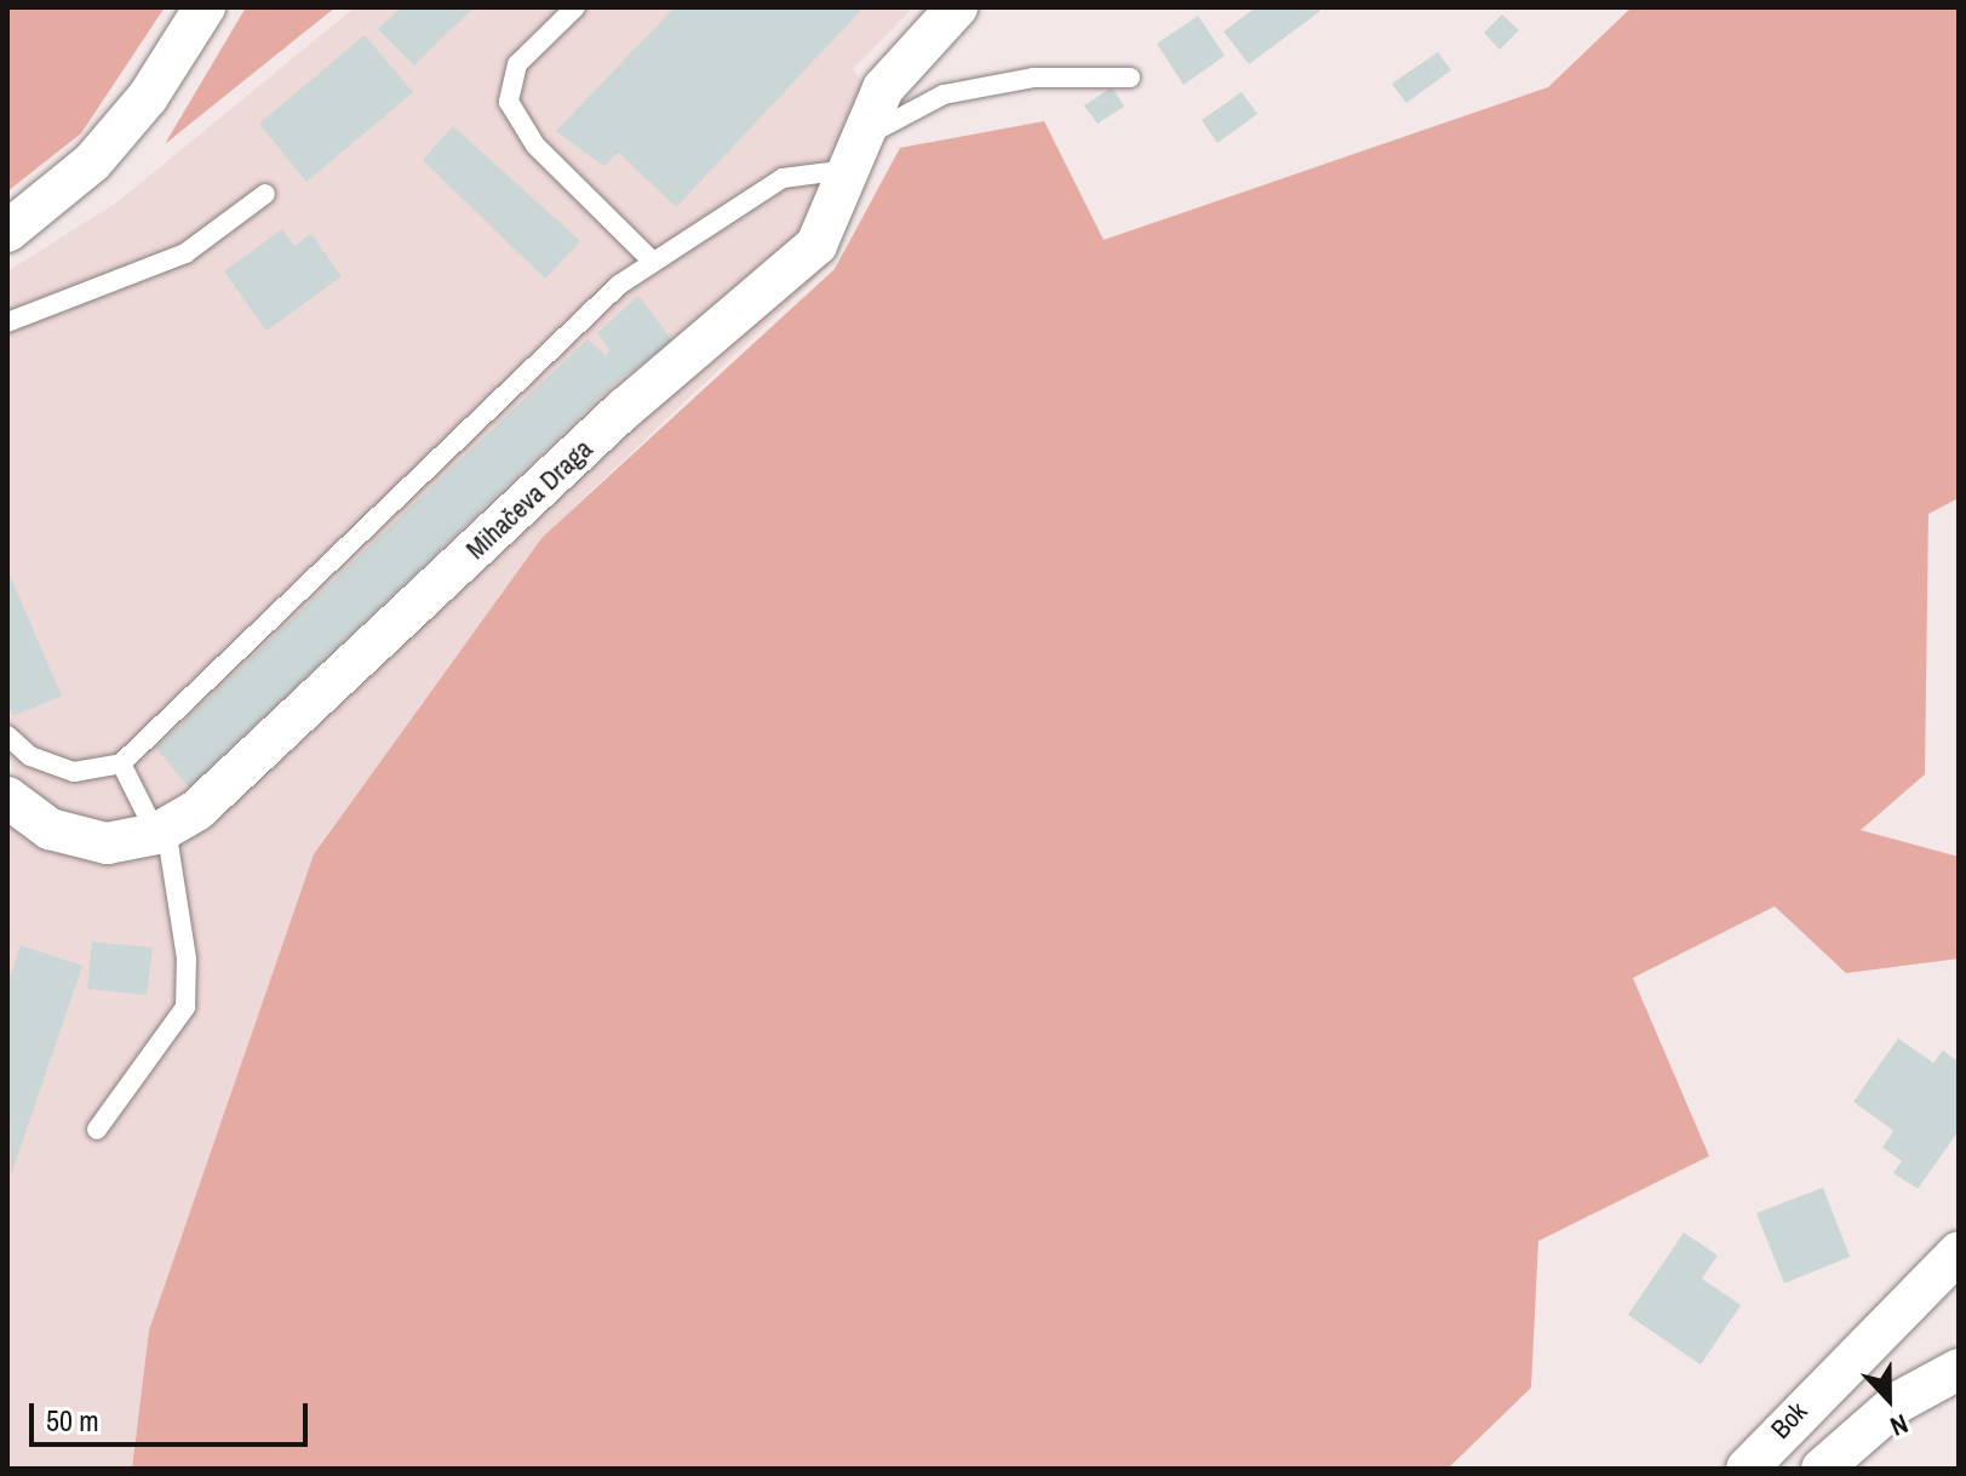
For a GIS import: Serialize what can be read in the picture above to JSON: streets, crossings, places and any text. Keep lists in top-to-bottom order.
{
  "streets": {
    "street": ["Mihačeva Draga", "Bok"]
  },
  "scale_bar": "50 m",
  "north": "bottom"
}
